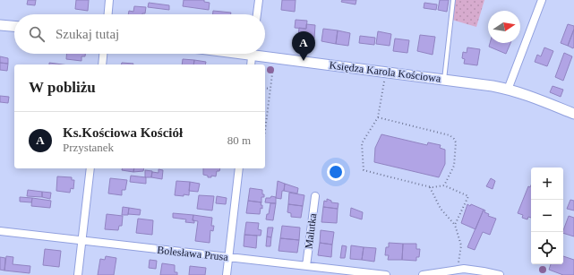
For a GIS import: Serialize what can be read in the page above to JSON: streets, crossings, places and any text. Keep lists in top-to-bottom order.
{
  "streets": {
    "street": ["Księdza Karola Kościowa", "Malutka", "Bolesława Prusa"]
  },
  "crossings": [
    ["Malutka", "Bolesława Prusa"]
  ],
  "north": "right",
  "page": {
    "search": "Szukaj tutaj",
    "pins": "A",
    "heading": "W pobliżu",
    "list": [
      {
        "mark": "A",
        "name": "Ks.Kościowa Kościół",
        "note": "Przystanek",
        "value": "80 m"
      }
    ],
    "map_buttons": ["+", "−"]
  }
}
